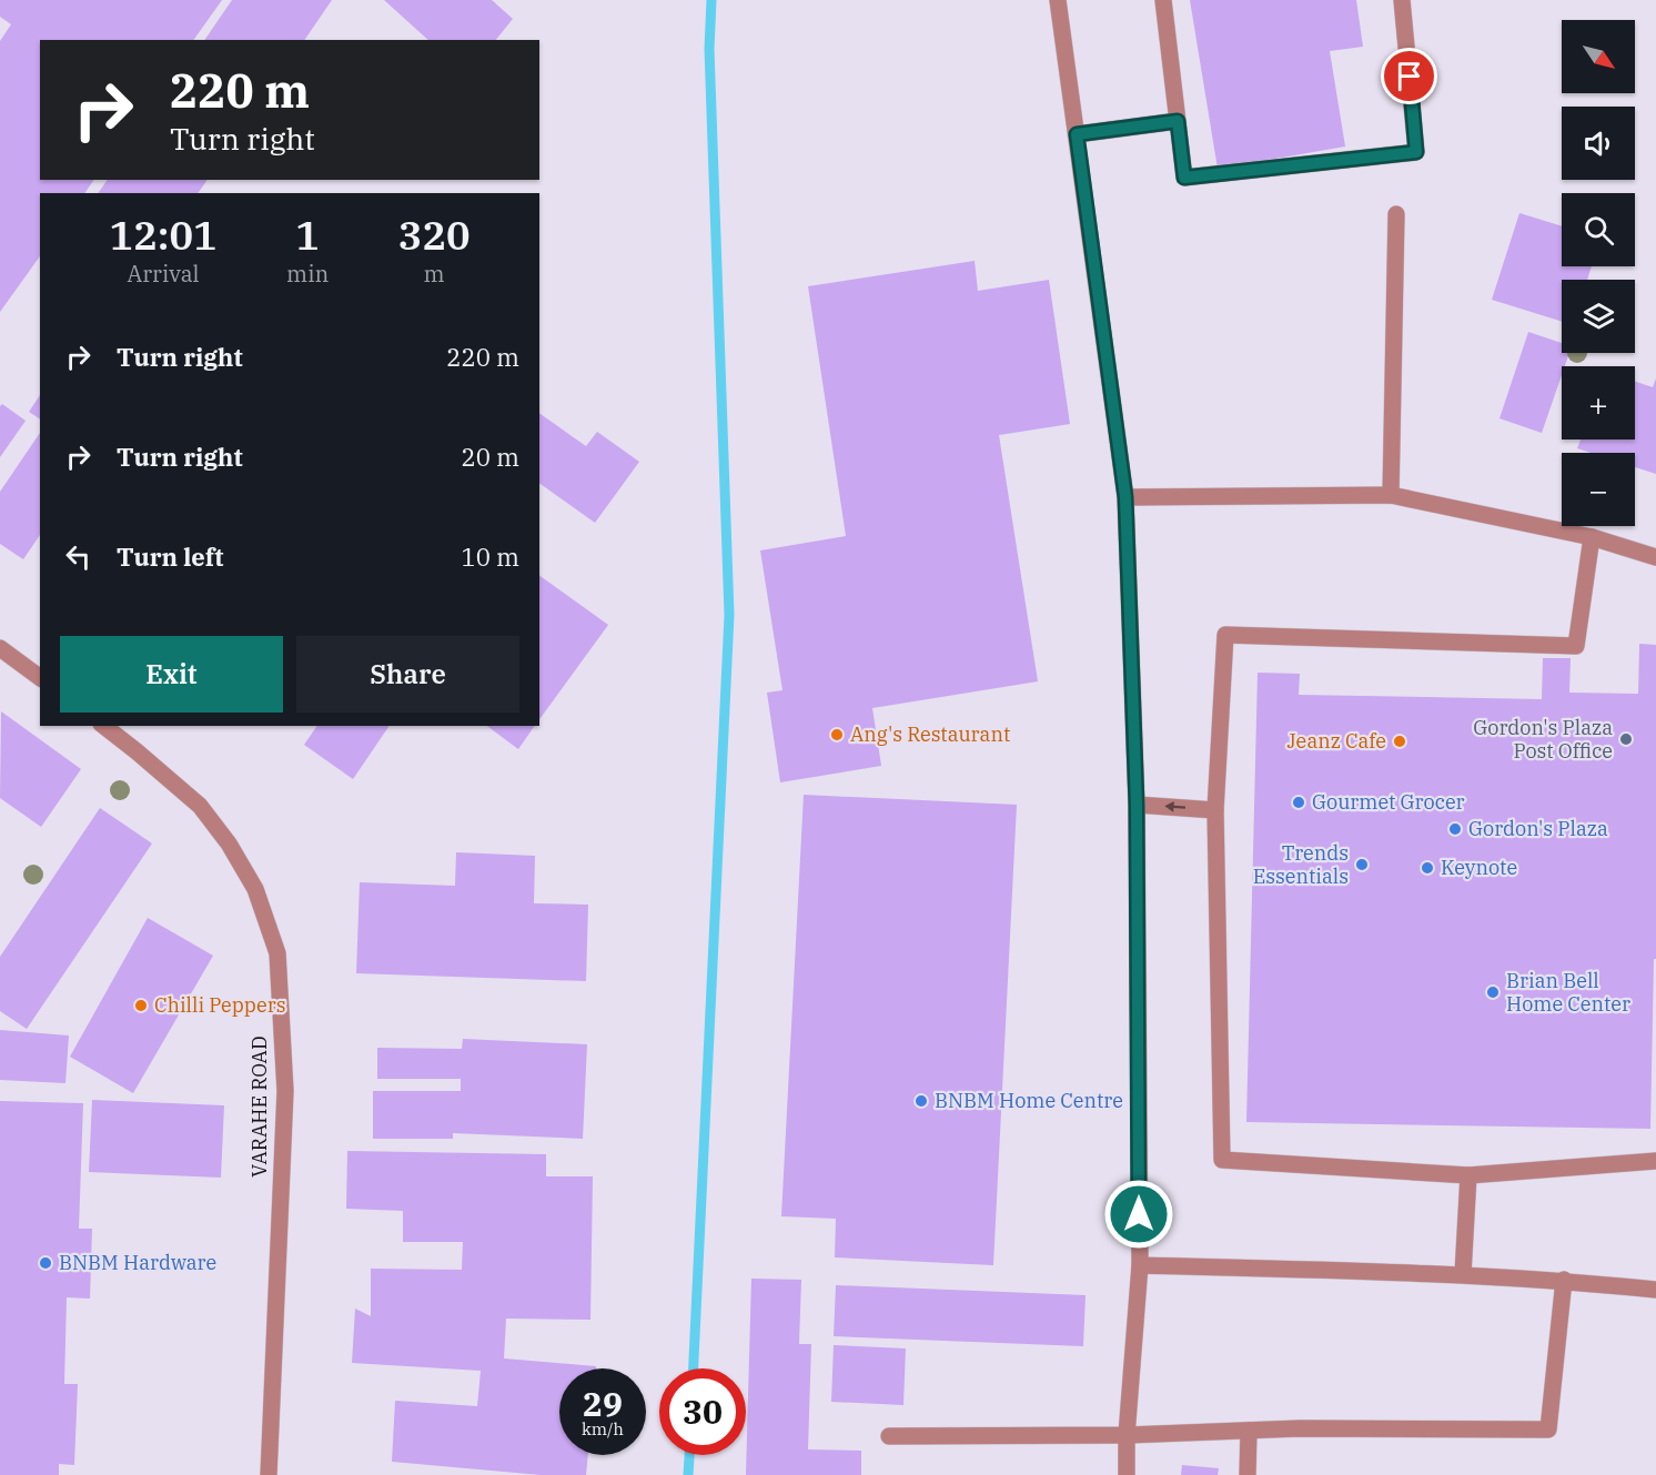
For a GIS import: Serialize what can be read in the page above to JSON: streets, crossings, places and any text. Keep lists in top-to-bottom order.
{
  "streets": {
    "street": ["VARAHE ROAD"]
  },
  "places": [
    "Ang's Restaurant",
    "Gordon's Plaza Post Office",
    "Jeanz Cafe",
    "Gourmet Grocer",
    "Gordon's Plaza",
    "Trends Essentials",
    "Keynote",
    "Brian Bell Home Center",
    "Chilli Peppers",
    "BNBM Home Centre",
    "BNBM Hardware"
  ],
  "north": "bottom right",
  "page": {
    "map_buttons": ["+", "−"],
    "turn": ["220 m", "Turn right"],
    "eta": [
      "12:01",
      "Arrival",
      "1",
      "min",
      "320",
      "m"
    ],
    "list": [
      {
        "name": "Turn right",
        "value": "220 m"
      },
      {
        "name": "Turn right",
        "value": "20 m"
      },
      {
        "name": "Turn left",
        "value": "10 m"
      }
    ],
    "buttons": ["Exit", "Share"],
    "speed": "29 km/h",
    "limit": "30"
  }
}
